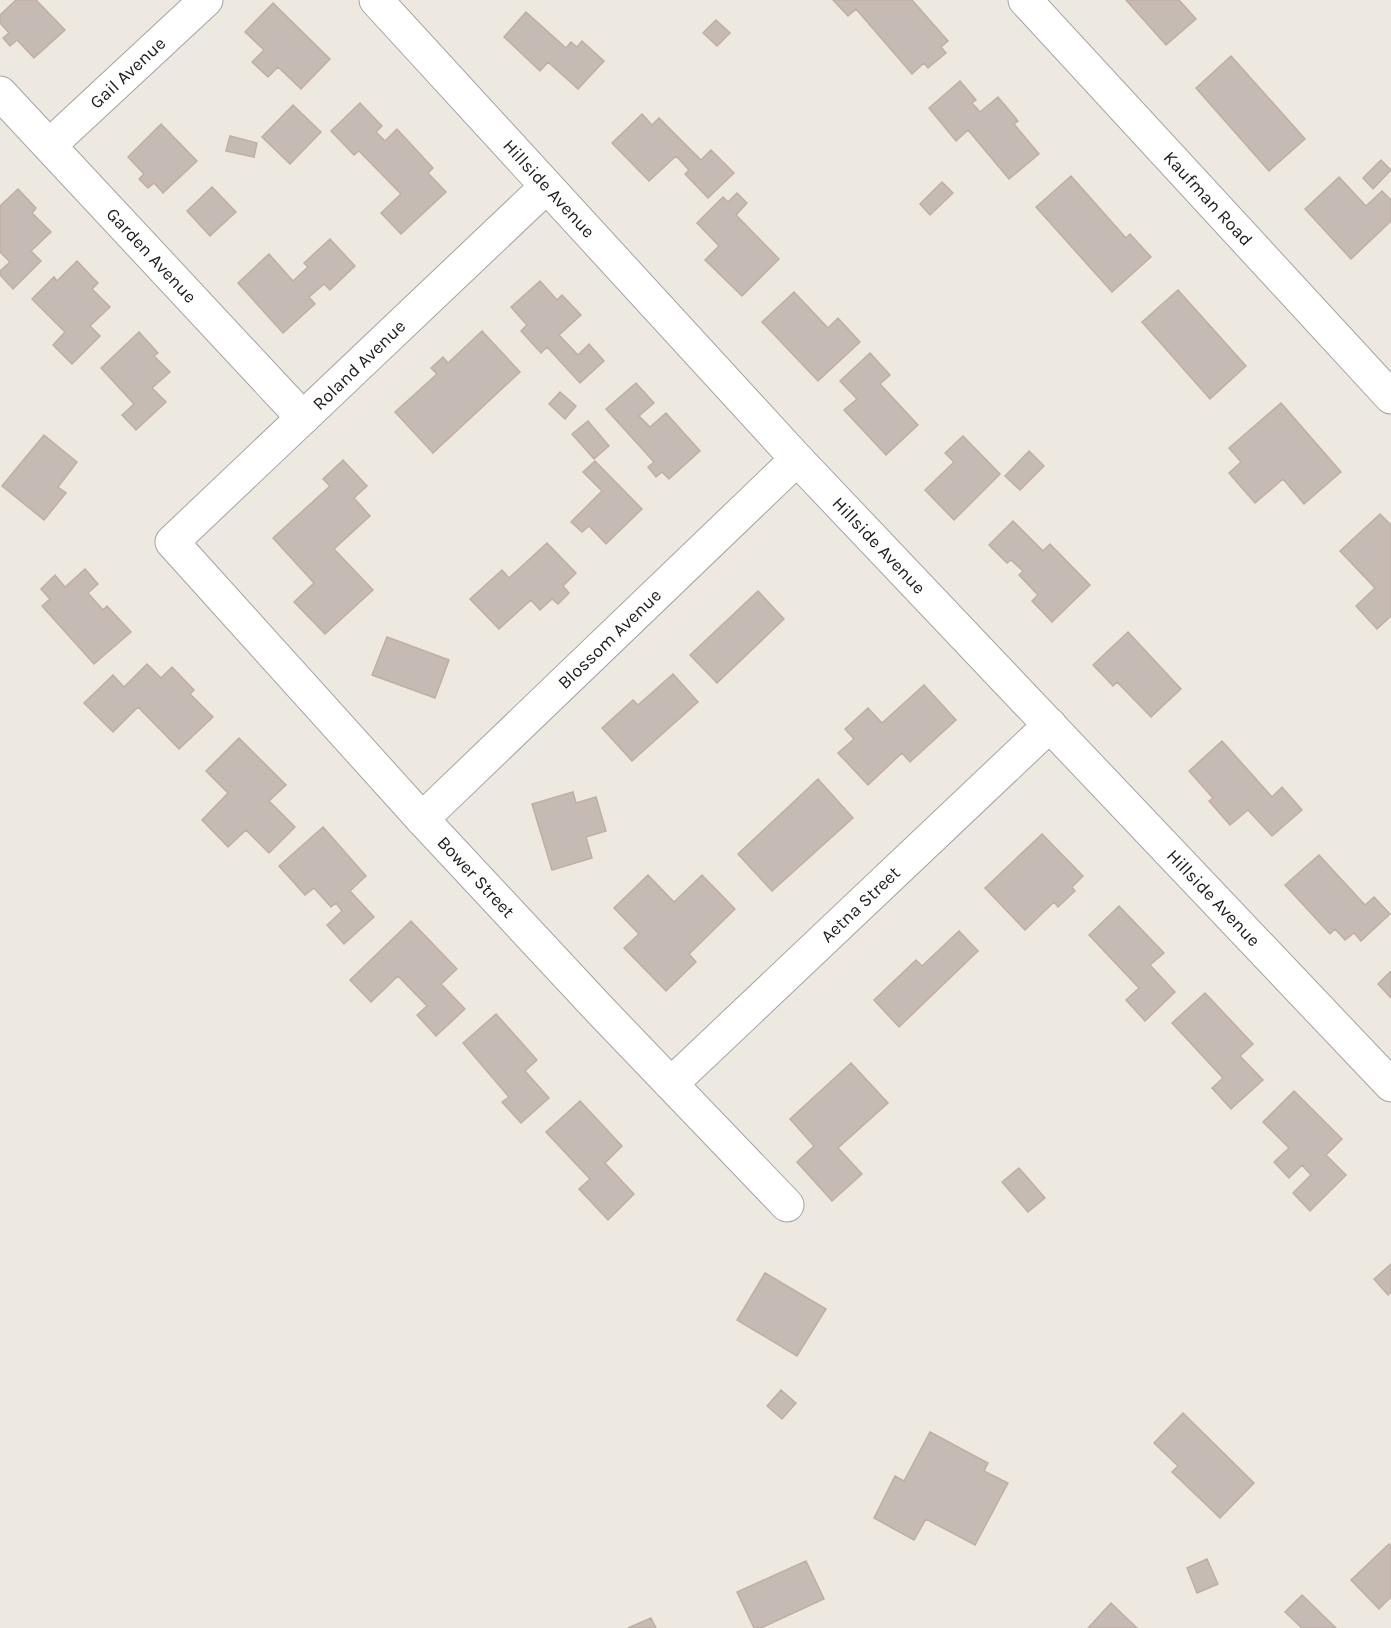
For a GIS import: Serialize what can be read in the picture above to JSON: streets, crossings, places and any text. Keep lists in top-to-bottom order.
{
  "streets": {
    "street": [
      "Gail Avenue",
      "Hillside Avenue",
      "Kaufman Road",
      "Garden Avenue",
      "Roland Avenue",
      "Blossom Avenue",
      "Bower Street",
      "Aetna Street"
    ]
  },
  "crossings": [
    ["Gail Avenue", "Garden Avenue"],
    ["Hillside Avenue", "Roland Avenue"],
    ["Hillside Avenue", "Blossom Avenue"],
    ["Hillside Avenue", "Aetna Street"],
    ["Garden Avenue", "Roland Avenue"],
    ["Roland Avenue", "Bower Street"],
    ["Blossom Avenue", "Bower Street"],
    ["Bower Street", "Aetna Street"]
  ]
}
